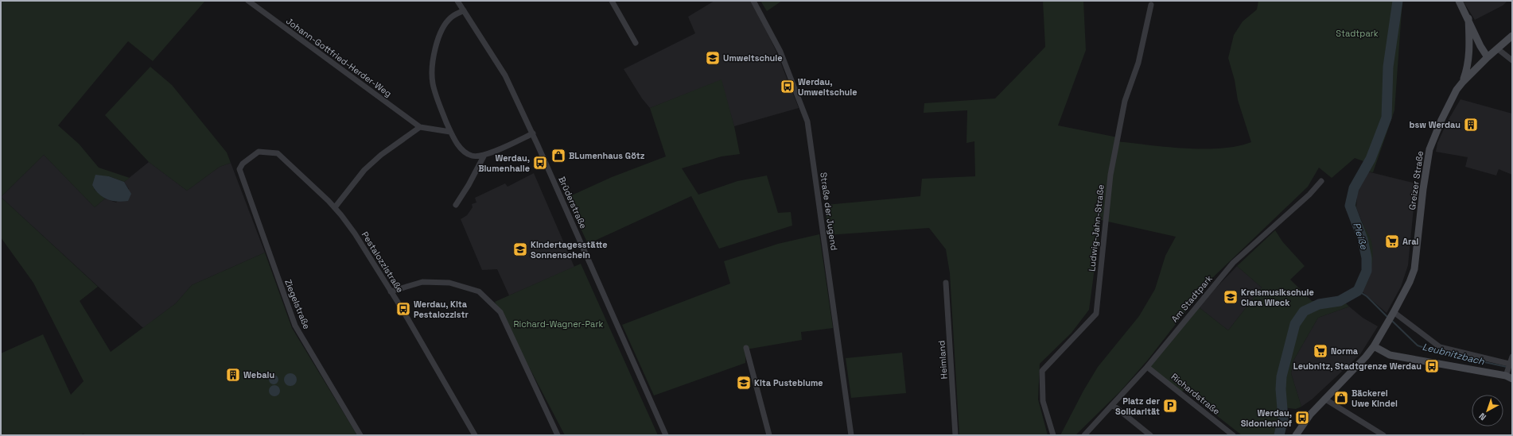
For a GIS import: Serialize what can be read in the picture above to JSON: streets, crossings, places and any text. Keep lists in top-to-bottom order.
{
  "streets": {
    "street": [
      "Johann-Gottfried-Herder-Weg",
      "Greizer Straße",
      "Brüderstraße",
      "Straße der Jugend",
      "Ludwig-Jahn-Straße",
      "Pestalozzistraße",
      "Am Stadtpark",
      "Ziegelstraße",
      "Heimland",
      "Richardstraße"
    ]
  },
  "crossings": [
    ["Pestalozzistraße", "Ziegelstraße"],
    ["Am Stadtpark", "Richardstraße"]
  ],
  "water": ["Pleiße", "Leubnitzbach"],
  "parks": ["Stadtpark", "Richard-Wagner-Park"],
  "places": {
    "school or university": [
      "Umweltschule",
      "Kindertagesstätte Sonnenschein",
      "Kreismusikschule Clara Wieck",
      "Kita Pusteblume"
    ],
    "bus stop": [
      "Werdau, Umweltschule",
      "Werdau, Blumenhalle",
      "Werdau, Kita Pestalozzistr",
      "Leubnitz, Stadtgrenze Werdau",
      "Werdau, Sidonienhof"
    ],
    "building": ["bsw Werdau", "Webalu"],
    "shop": ["BLumenhaus Götz", "Bäckerei Uwe Kindel"],
    "supermarket": ["Aral", "Norma"],
    "parking": ["Platz der Solidarität"]
  },
  "north": "bottom left"
}
